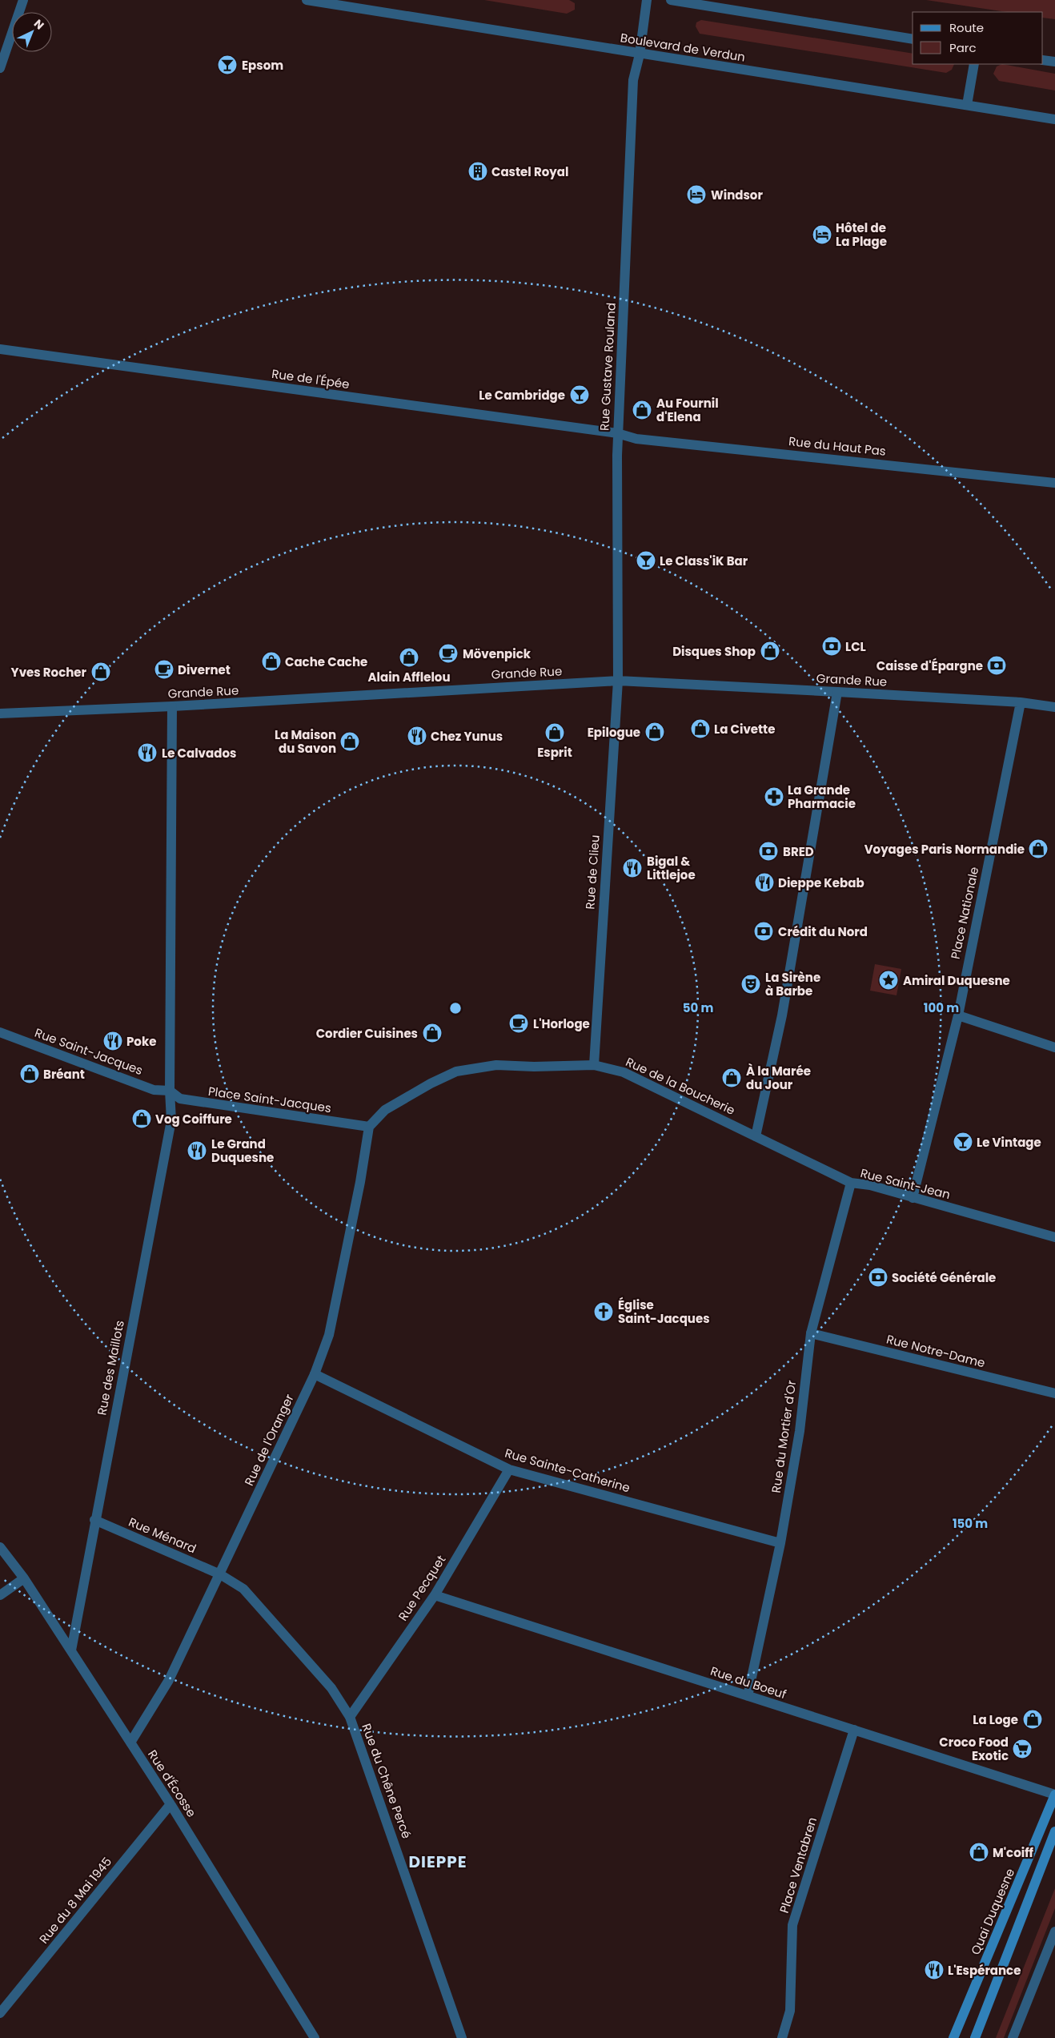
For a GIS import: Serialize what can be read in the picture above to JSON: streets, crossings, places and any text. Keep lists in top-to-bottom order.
{
  "streets": {
    "main road": ["Quai Duquesne"],
    "street": [
      "Boulevard de Verdun",
      "Rue Gustave Rouland",
      "Rue de l'Épée",
      "Rue du Haut Pas",
      "Grande Rue",
      "Rue de Clieu",
      "Place Nationale",
      "Rue Saint-Jacques",
      "Rue de la Boucherie",
      "Place Saint-Jacques",
      "Rue Saint-Jean",
      "Rue Notre-Dame",
      "Rue des Maillots",
      "Rue du Mortier d'Or",
      "Rue de l'Oranger",
      "Rue Sainte-Catherine",
      "Rue Ménard",
      "Rue Pecquet",
      "Rue du Boeuf",
      "Rue du Chêne Percé",
      "Rue d'Écosse",
      "Place Ventabren",
      "Rue du 8 Mai 1945"
    ]
  },
  "crossings": [
    ["Boulevard de Verdun", "Rue Gustave Rouland"],
    ["Rue Gustave Rouland", "Rue de l'Épée"],
    ["Rue Gustave Rouland", "Rue du Haut Pas"],
    ["Rue Gustave Rouland", "Grande Rue"],
    ["Rue Gustave Rouland", "Rue de Clieu"],
    ["Rue de l'Épée", "Rue du Haut Pas"],
    ["Grande Rue", "Rue de Clieu"],
    ["Grande Rue", "Place Nationale"],
    ["Grande Rue", "Rue des Maillots"],
    ["Rue de Clieu", "Rue de la Boucherie"],
    ["Place Nationale", "Rue Saint-Jean"],
    ["Rue Saint-Jacques", "Place Saint-Jacques"],
    ["Rue Saint-Jacques", "Rue des Maillots"],
    ["Rue de la Boucherie", "Place Saint-Jacques"],
    ["Rue de la Boucherie", "Rue Saint-Jean"],
    ["Rue de la Boucherie", "Rue de l'Oranger"],
    ["Place Saint-Jacques", "Rue des Maillots"],
    ["Place Saint-Jacques", "Rue de l'Oranger"],
    ["Rue Saint-Jean", "Rue du Mortier d'Or"],
    ["Rue Notre-Dame", "Rue du Mortier d'Or"],
    ["Rue des Maillots", "Rue Ménard"],
    ["Rue des Maillots", "Rue d'Écosse"],
    ["Rue du Mortier d'Or", "Rue Sainte-Catherine"],
    ["Rue du Mortier d'Or", "Rue du Boeuf"],
    ["Rue de l'Oranger", "Rue Sainte-Catherine"],
    ["Rue de l'Oranger", "Rue Ménard"],
    ["Rue de l'Oranger", "Rue du Chêne Percé"],
    ["Rue de l'Oranger", "Rue d'Écosse"],
    ["Rue Sainte-Catherine", "Rue Pecquet"],
    ["Rue Ménard", "Rue du Chêne Percé"],
    ["Rue Pecquet", "Rue du Boeuf"],
    ["Rue Pecquet", "Rue du Chêne Percé"],
    ["Rue du Boeuf", "Place Ventabren"],
    ["Rue du Boeuf", "Quai Duquesne"],
    ["Rue d'Écosse", "Rue du 8 Mai 1945"]
  ],
  "districts": ["DIEPPE"],
  "places": {
    "bar": [
      "Epsom",
      "Le Cambridge",
      "Le Class'iK Bar",
      "Le Vintage"
    ],
    "building": ["Castel Royal"],
    "hotel": ["Windsor", "Hôtel de La Plage"],
    "shop": [
      "Au Fournil d'Elena",
      "Disques Shop",
      "Alain Afflelou",
      "Cache Cache",
      "Yves Rocher",
      "La Civette",
      "Epilogue",
      "Esprit",
      "La Maison du Savon",
      "Voyages Paris Normandie",
      "Cordier Cuisines",
      "Bréant",
      "À la Marée du Jour",
      "Vog Coiffure",
      "La Loge",
      "M'coiff"
    ],
    "bank": [
      "LCL",
      "Caisse d'Épargne",
      "BRED",
      "Crédit du Nord",
      "Société Générale"
    ],
    "cafe": ["Mövenpick", "Divernet", "L'Horloge"],
    "restaurant": [
      "Chez Yunus",
      "Le Calvados",
      "Bigal & Littlejoe",
      "Dieppe Kebab",
      "Poke",
      "Le Grand Duquesne",
      "L'Espérance"
    ],
    "pharmacy": ["La Grande Pharmacie"],
    "place": ["Amiral Duquesne"],
    "theatre": ["La Sirène à Barbe"],
    "church": ["Église Saint-Jacques"],
    "supermarket": ["Croco Food Exotic"]
  },
  "legend": ["Route", "Parc"],
  "north": "top right",
  "rings": ["50 m", "100 m", "150 m"]
}
